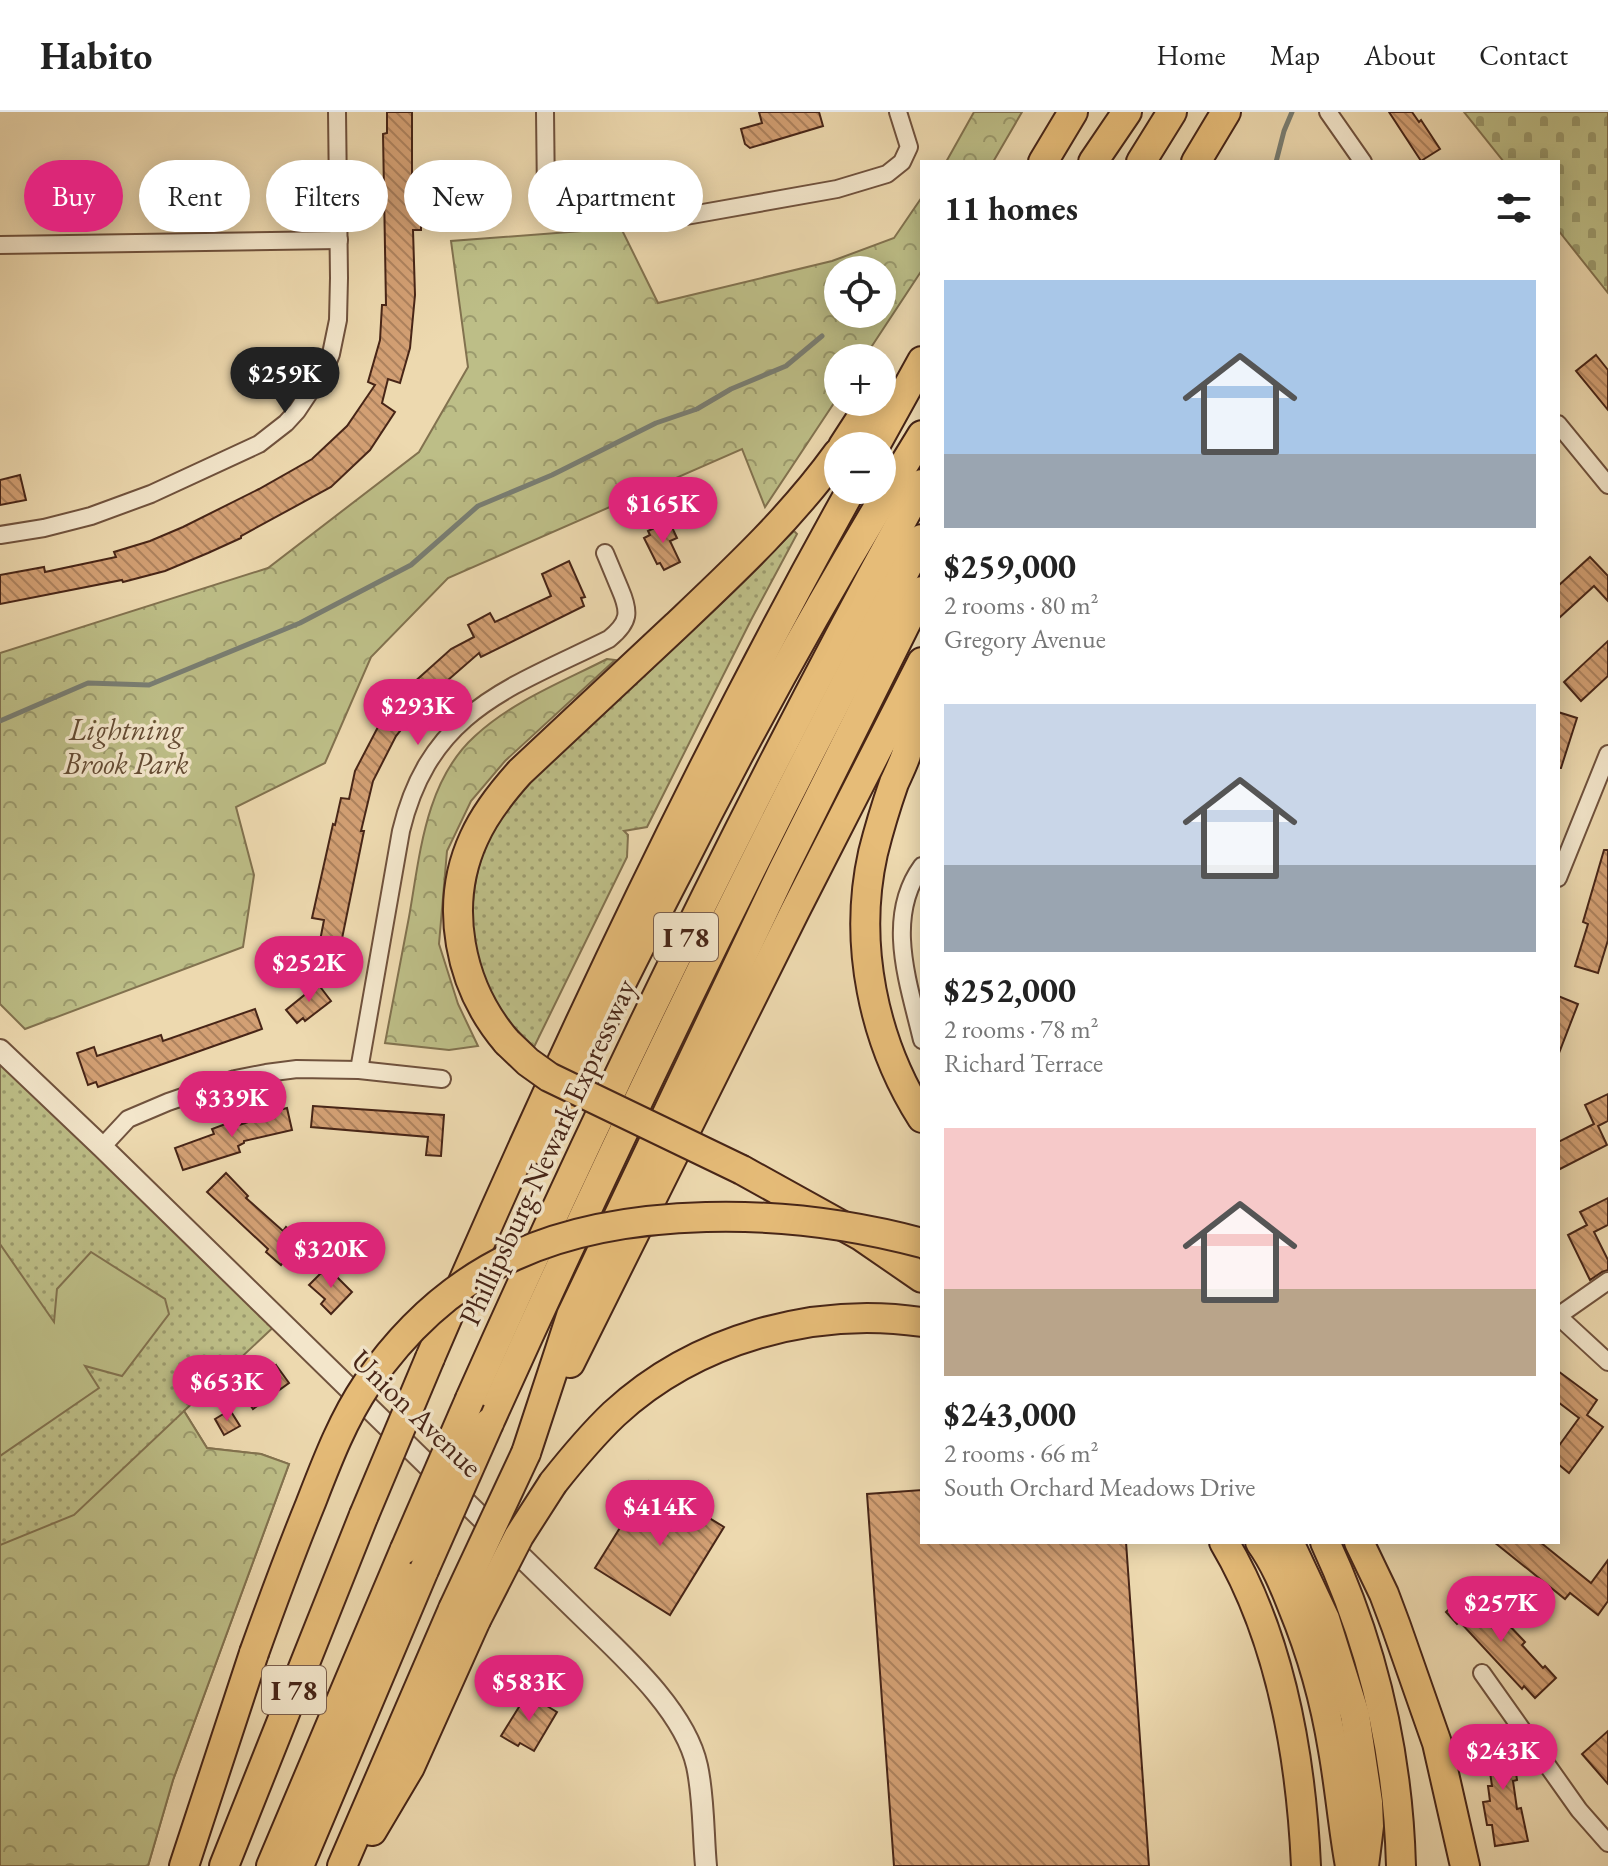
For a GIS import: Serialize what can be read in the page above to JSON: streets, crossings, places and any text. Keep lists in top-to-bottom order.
{
  "streets": {
    "highway": ["I 78", "Phillipsburg-Newark Expressway"],
    "street": ["Union Avenue"]
  },
  "parks": ["Lightning Brook Park"],
  "page": {
    "header": "Habito",
    "nav": [
      "Home",
      "Map",
      "About",
      "Contact"
    ],
    "chip": [
      "Buy",
      "Rent",
      "Filters",
      "New",
      "Apartment"
    ],
    "heading": "11 homes",
    "map_buttons": ["+", "−"],
    "list": [
      {
        "name": "$259,000",
        "note": "2 rooms · 80 m² · Gregory Avenue"
      },
      {
        "name": "$252,000",
        "note": "2 rooms · 78 m² · Richard Terrace"
      },
      {
        "name": "$243,000",
        "note": "2 rooms · 66 m² · South Orchard Meadows Drive"
      }
    ],
    "price": [
      "$259K",
      "$165K",
      "$293K",
      "$252K",
      "$339K",
      "$320K",
      "$653K",
      "$414K",
      "$257K",
      "$583K",
      "$243K"
    ]
  }
}
